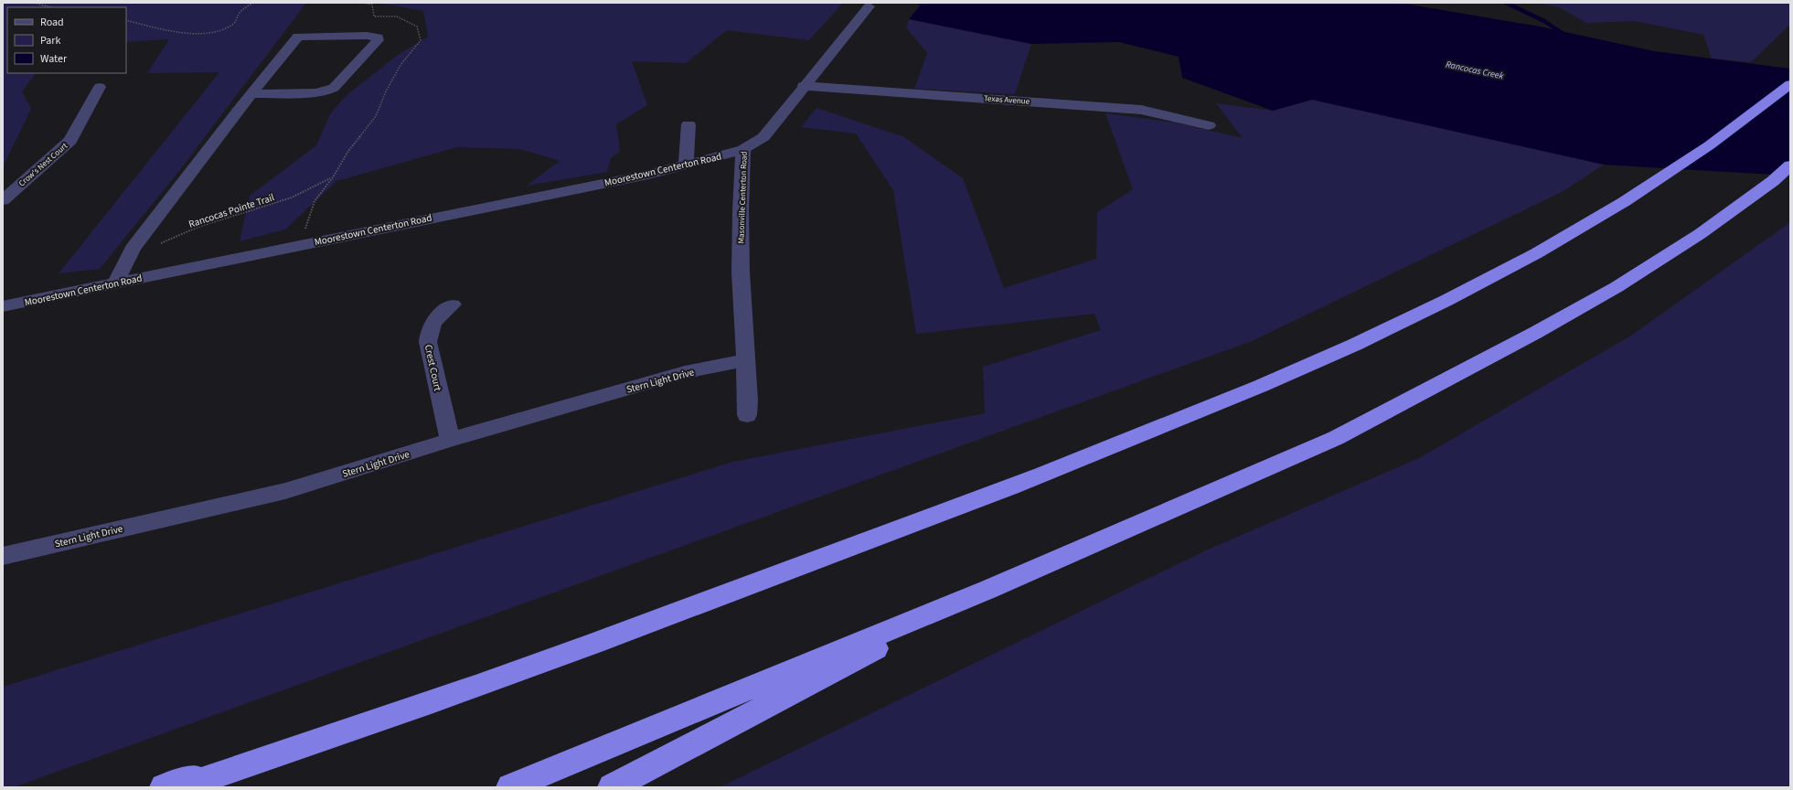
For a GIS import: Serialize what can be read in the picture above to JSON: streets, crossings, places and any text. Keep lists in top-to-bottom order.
{
  "streets": {
    "street": [
      "Texas Avenue",
      "Crow's Nest Court",
      "Moorestown Centerton Road",
      "Masonville Centerton Road",
      "Crest Court",
      "Stern Light Drive"
    ],
    "path": ["Rancocas Pointe Trail"]
  },
  "crossings": [
    ["Texas Avenue", "Masonville Centerton Road"],
    ["Moorestown Centerton Road", "Masonville Centerton Road"],
    ["Masonville Centerton Road", "Stern Light Drive"],
    ["Crest Court", "Stern Light Drive"]
  ],
  "water": ["Rancocas Creek"],
  "legend": ["Road", "Park", "Water"]
}
